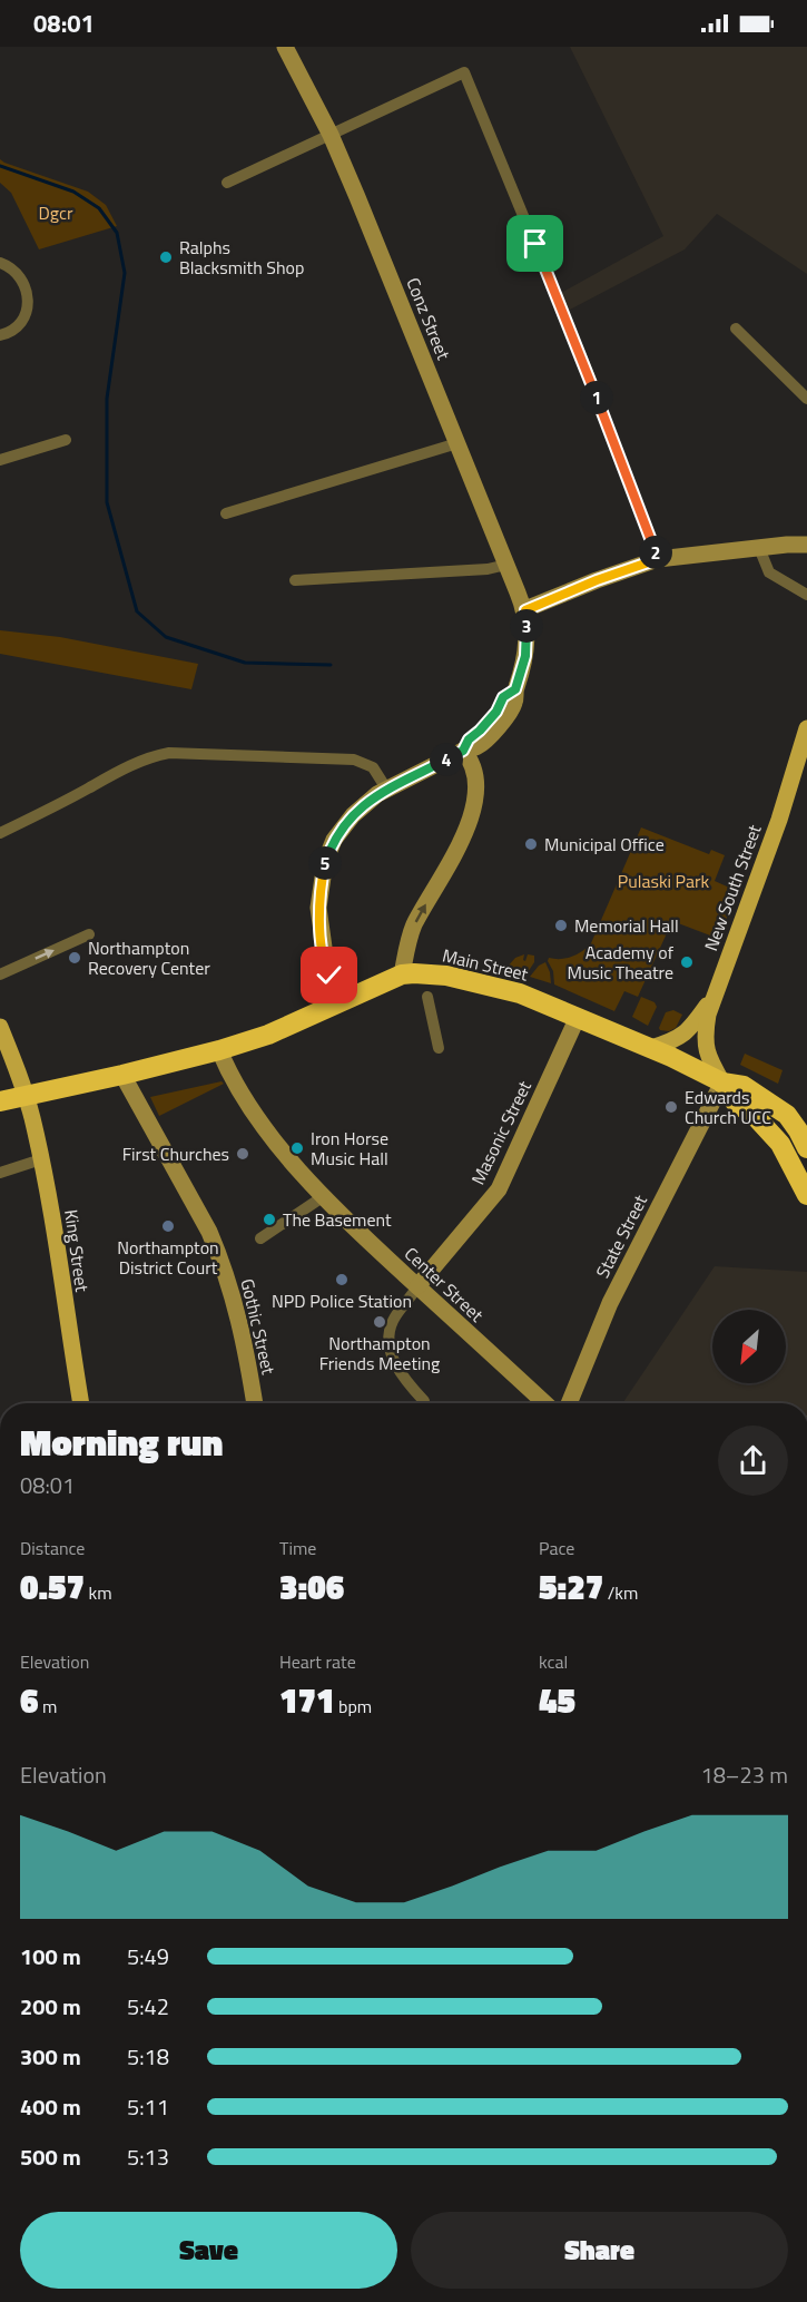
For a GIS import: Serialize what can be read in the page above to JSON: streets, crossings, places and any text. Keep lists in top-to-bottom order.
{
  "streets": {
    "highway": ["Main Street"],
    "main road": ["New South Street", "King Street"],
    "street": [
      "Conz Street",
      "Masonic Street",
      "State Street",
      "Center Street",
      "Gothic Street"
    ]
  },
  "crossings": [
    ["New South Street", "Main Street"],
    ["New South Street", "State Street"],
    ["Main Street", "Masonic Street"],
    ["Main Street", "State Street"],
    ["Main Street", "King Street"],
    ["Main Street", "Center Street"],
    ["Main Street", "Gothic Street"],
    ["Masonic Street", "Center Street"]
  ],
  "parks": ["Dgcr", "Pulaski Park"],
  "places": [
    "Ralphs Blacksmith Shop",
    "Municipal Office",
    "Memorial Hall",
    "Northampton Recovery Center",
    "Academy of Music Theatre",
    "Edwards Church UCC",
    "Iron Horse Music Hall",
    "First Churches",
    "The Basement",
    "Northampton District Court",
    "NPD Police Station",
    "Northampton Friends Meeting"
  ],
  "north": "bottom left",
  "page": {
    "status": "08:01",
    "pins": [
      "1",
      "2",
      "3",
      "4",
      "5"
    ],
    "heading": ["Morning run", "08:01"],
    "stats": [
      ["Distance", "0.57 km"],
      ["Time", "3:06"],
      ["Pace", "5:27 /km"],
      ["Elevation", "6 m"],
      ["Heart rate", "171 bpm"],
      ["kcal", "45"]
    ],
    "chart": ["Elevation", "18–23 m"],
    "list": [
      {
        "name": "100 m",
        "note": "5:49"
      },
      {
        "name": "200 m",
        "note": "5:42"
      },
      {
        "name": "300 m",
        "note": "5:18"
      },
      {
        "name": "400 m",
        "note": "5:11"
      },
      {
        "name": "500 m",
        "note": "5:13"
      }
    ],
    "buttons": ["Save", "Share"]
  }
}
